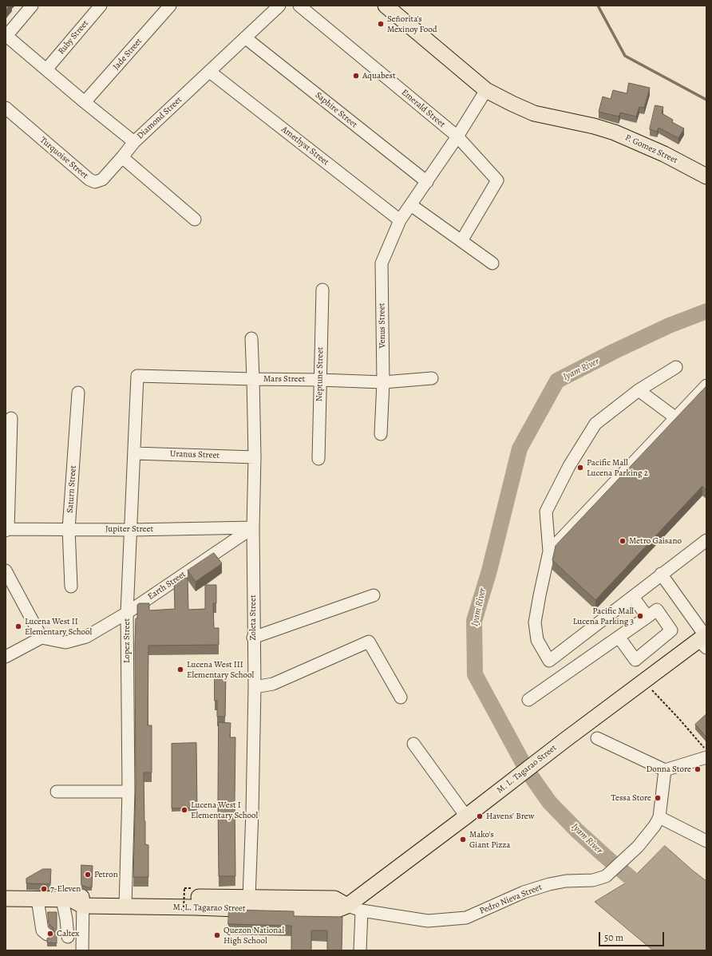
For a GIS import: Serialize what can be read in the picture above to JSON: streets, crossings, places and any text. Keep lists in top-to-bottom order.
{
  "streets": {
    "main road": ["P. Gomez Street", "M. L. Tagarao Street"],
    "street": [
      "Ruby Street",
      "Jade Street",
      "Emerald Street",
      "Saphire Street",
      "Diamond Street",
      "Amethyst Street",
      "Turquoise Street",
      "Venus Street",
      "Neptune Street",
      "Mars Street",
      "Uranus Street",
      "Saturn Street",
      "Jupiter Street",
      "Earth Street",
      "Zoleta Street",
      "Lopez Street",
      "Pedro Nieva Street"
    ]
  },
  "crossings": [
    ["Ruby Street", "Diamond Street"],
    ["Jade Street", "Diamond Street"],
    ["Emerald Street", "Venus Street"],
    ["Saphire Street", "Diamond Street"],
    ["Saphire Street", "Venus Street"],
    ["Diamond Street", "Amethyst Street"],
    ["Diamond Street", "Turquoise Street"],
    ["Amethyst Street", "Venus Street"],
    ["P. Gomez Street", "Venus Street"],
    ["Venus Street", "Mars Street"],
    ["Neptune Street", "Mars Street"],
    ["Mars Street", "Zoleta Street"],
    ["Mars Street", "Lopez Street"],
    ["Uranus Street", "Zoleta Street"],
    ["Uranus Street", "Lopez Street"],
    ["Saturn Street", "Jupiter Street"],
    ["Jupiter Street", "Earth Street"],
    ["Jupiter Street", "Zoleta Street"],
    ["Jupiter Street", "Lopez Street"],
    ["Earth Street", "Zoleta Street"],
    ["Earth Street", "Lopez Street"],
    ["Zoleta Street", "M. L. Tagarao Street"],
    ["Lopez Street", "M. L. Tagarao Street"],
    ["M. L. Tagarao Street", "Pedro Nieva Street"]
  ],
  "water": ["Iyam River"],
  "places": [
    "Señorita's Mexinoy Food",
    "Aquabest",
    "Pacific Mall Lucena Parking 2",
    "Metro Gaisano",
    "Pacific Mall Lucena Parking 3",
    "Lucena West II Elementary School",
    "Lucena West III Elementary School",
    "Donna Store",
    "Tessa Store",
    "Lucena West I Elementary School",
    "Havens' Brew",
    "Mako's Giant Pizza",
    "Petron",
    "7-Eleven",
    "Caltex",
    "Quezon National High School"
  ],
  "scale_bar": "50 m"
}
